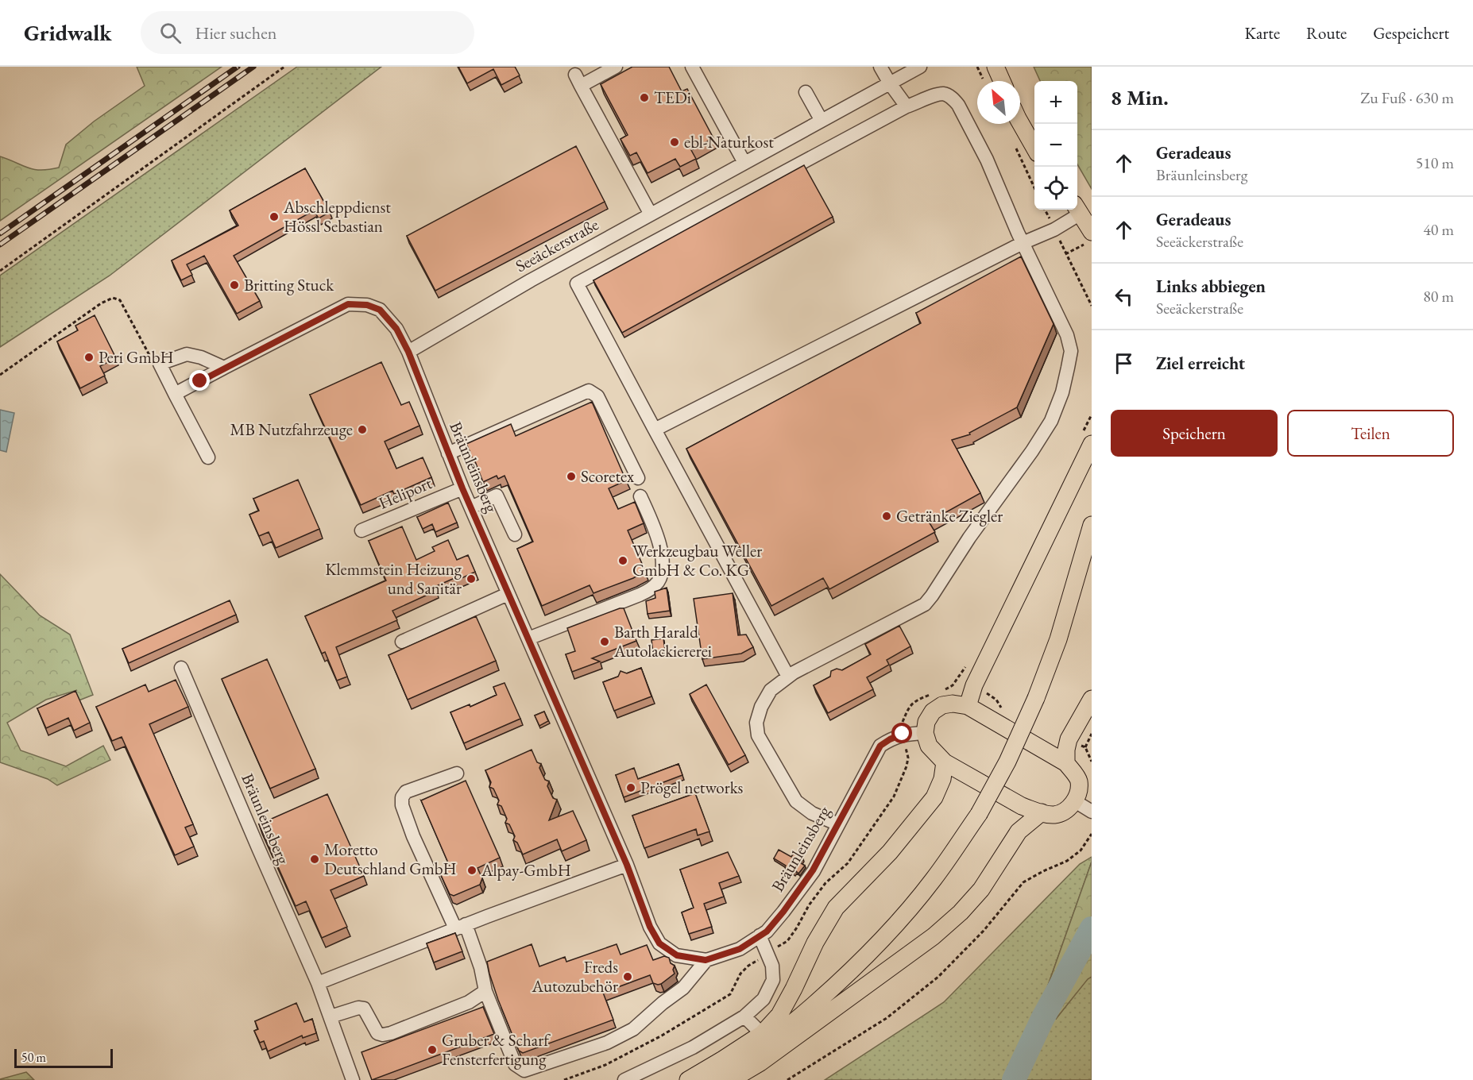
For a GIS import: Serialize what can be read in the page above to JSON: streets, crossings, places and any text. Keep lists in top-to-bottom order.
{
  "streets": {
    "street": ["Seeäckerstraße", "Bräunleinsberg", "Heliport"]
  },
  "crossings": [
    ["Seeäckerstraße", "Bräunleinsberg"],
    ["Bräunleinsberg", "Heliport"]
  ],
  "places": [
    "TEDi",
    "ebl-Naturkost",
    "Abschleppdienst Hössl Sebastian",
    "Britting Stuck",
    "Peri GmbH",
    "MB Nutzfahrzeuge",
    "Scoretex",
    "Getränke Ziegler",
    "Werkzeugbau Weller GmbH & Co. KG",
    "Klemmstein Heizung und Sanitär",
    "Barth Harald Autolackiererei",
    "Prögel networks",
    "Moretto Deutschland GmbH",
    "Alpay-GmbH",
    "Freds Autozubehör",
    "Gruber & Scharf Fensterfertigung"
  ],
  "scale_bar": "50 m",
  "north": "top left",
  "page": {
    "header": "Gridwalk",
    "search": "Hier suchen",
    "nav": ["Karte", "Route", "Gespeichert"],
    "heading": ["8 Min.", "Zu Fuß · 630 m"],
    "map_buttons": ["+", "−"],
    "list": [
      ["Geradeaus", "Bräunleinsberg", "510 m"],
      ["Geradeaus", "Seeäckerstraße", "40 m"],
      ["Links abbiegen", "Seeäckerstraße", "80 m"],
      "Ziel erreicht"
    ],
    "buttons": ["Speichern", "Teilen"],
    "scale": "50 m"
  }
}
